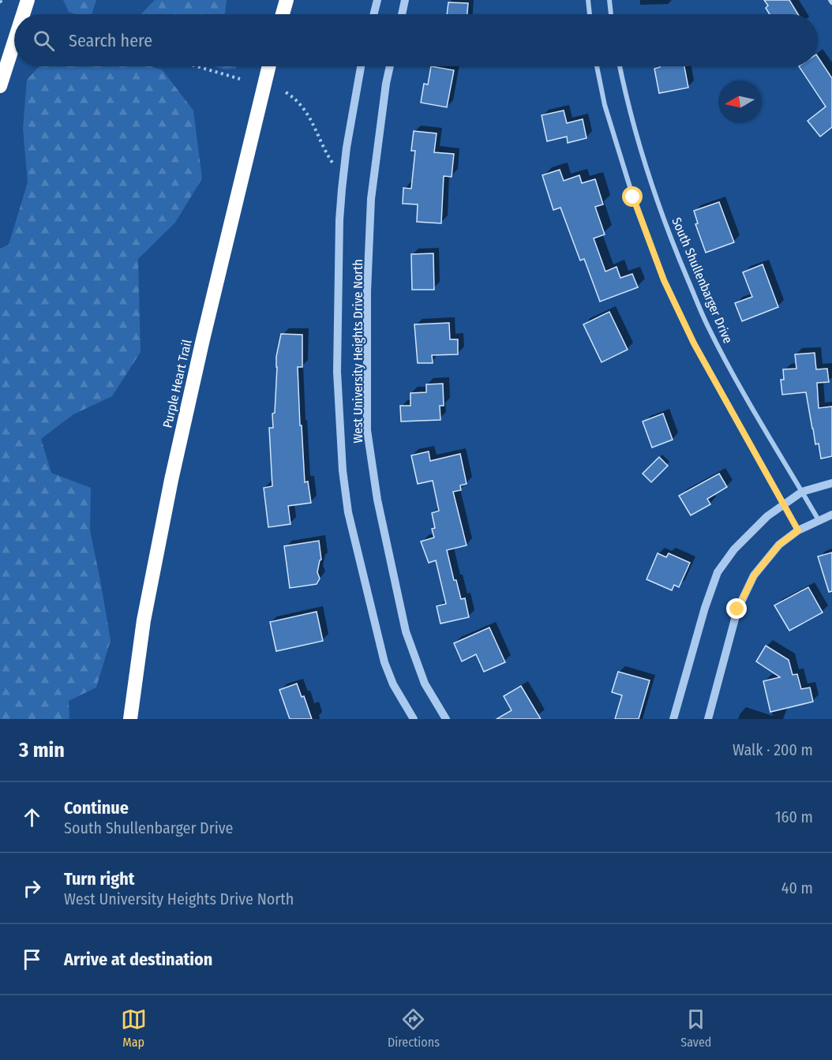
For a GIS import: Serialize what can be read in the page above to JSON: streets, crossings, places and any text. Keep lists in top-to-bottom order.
{
  "streets": {
    "highway": ["Purple Heart Trail"],
    "street": ["South Shullenbarger Drive", "West University Heights Drive North"]
  },
  "north": "left",
  "page": {
    "search": "Search here",
    "heading": ["3 min", "Walk · 200 m"],
    "list": [
      ["Continue", "South Shullenbarger Drive", "160 m"],
      ["Turn right", "West University Heights Drive North", "40 m"],
      "Arrive at destination"
    ],
    "nav": ["Map", "Directions", "Saved"]
  }
}
